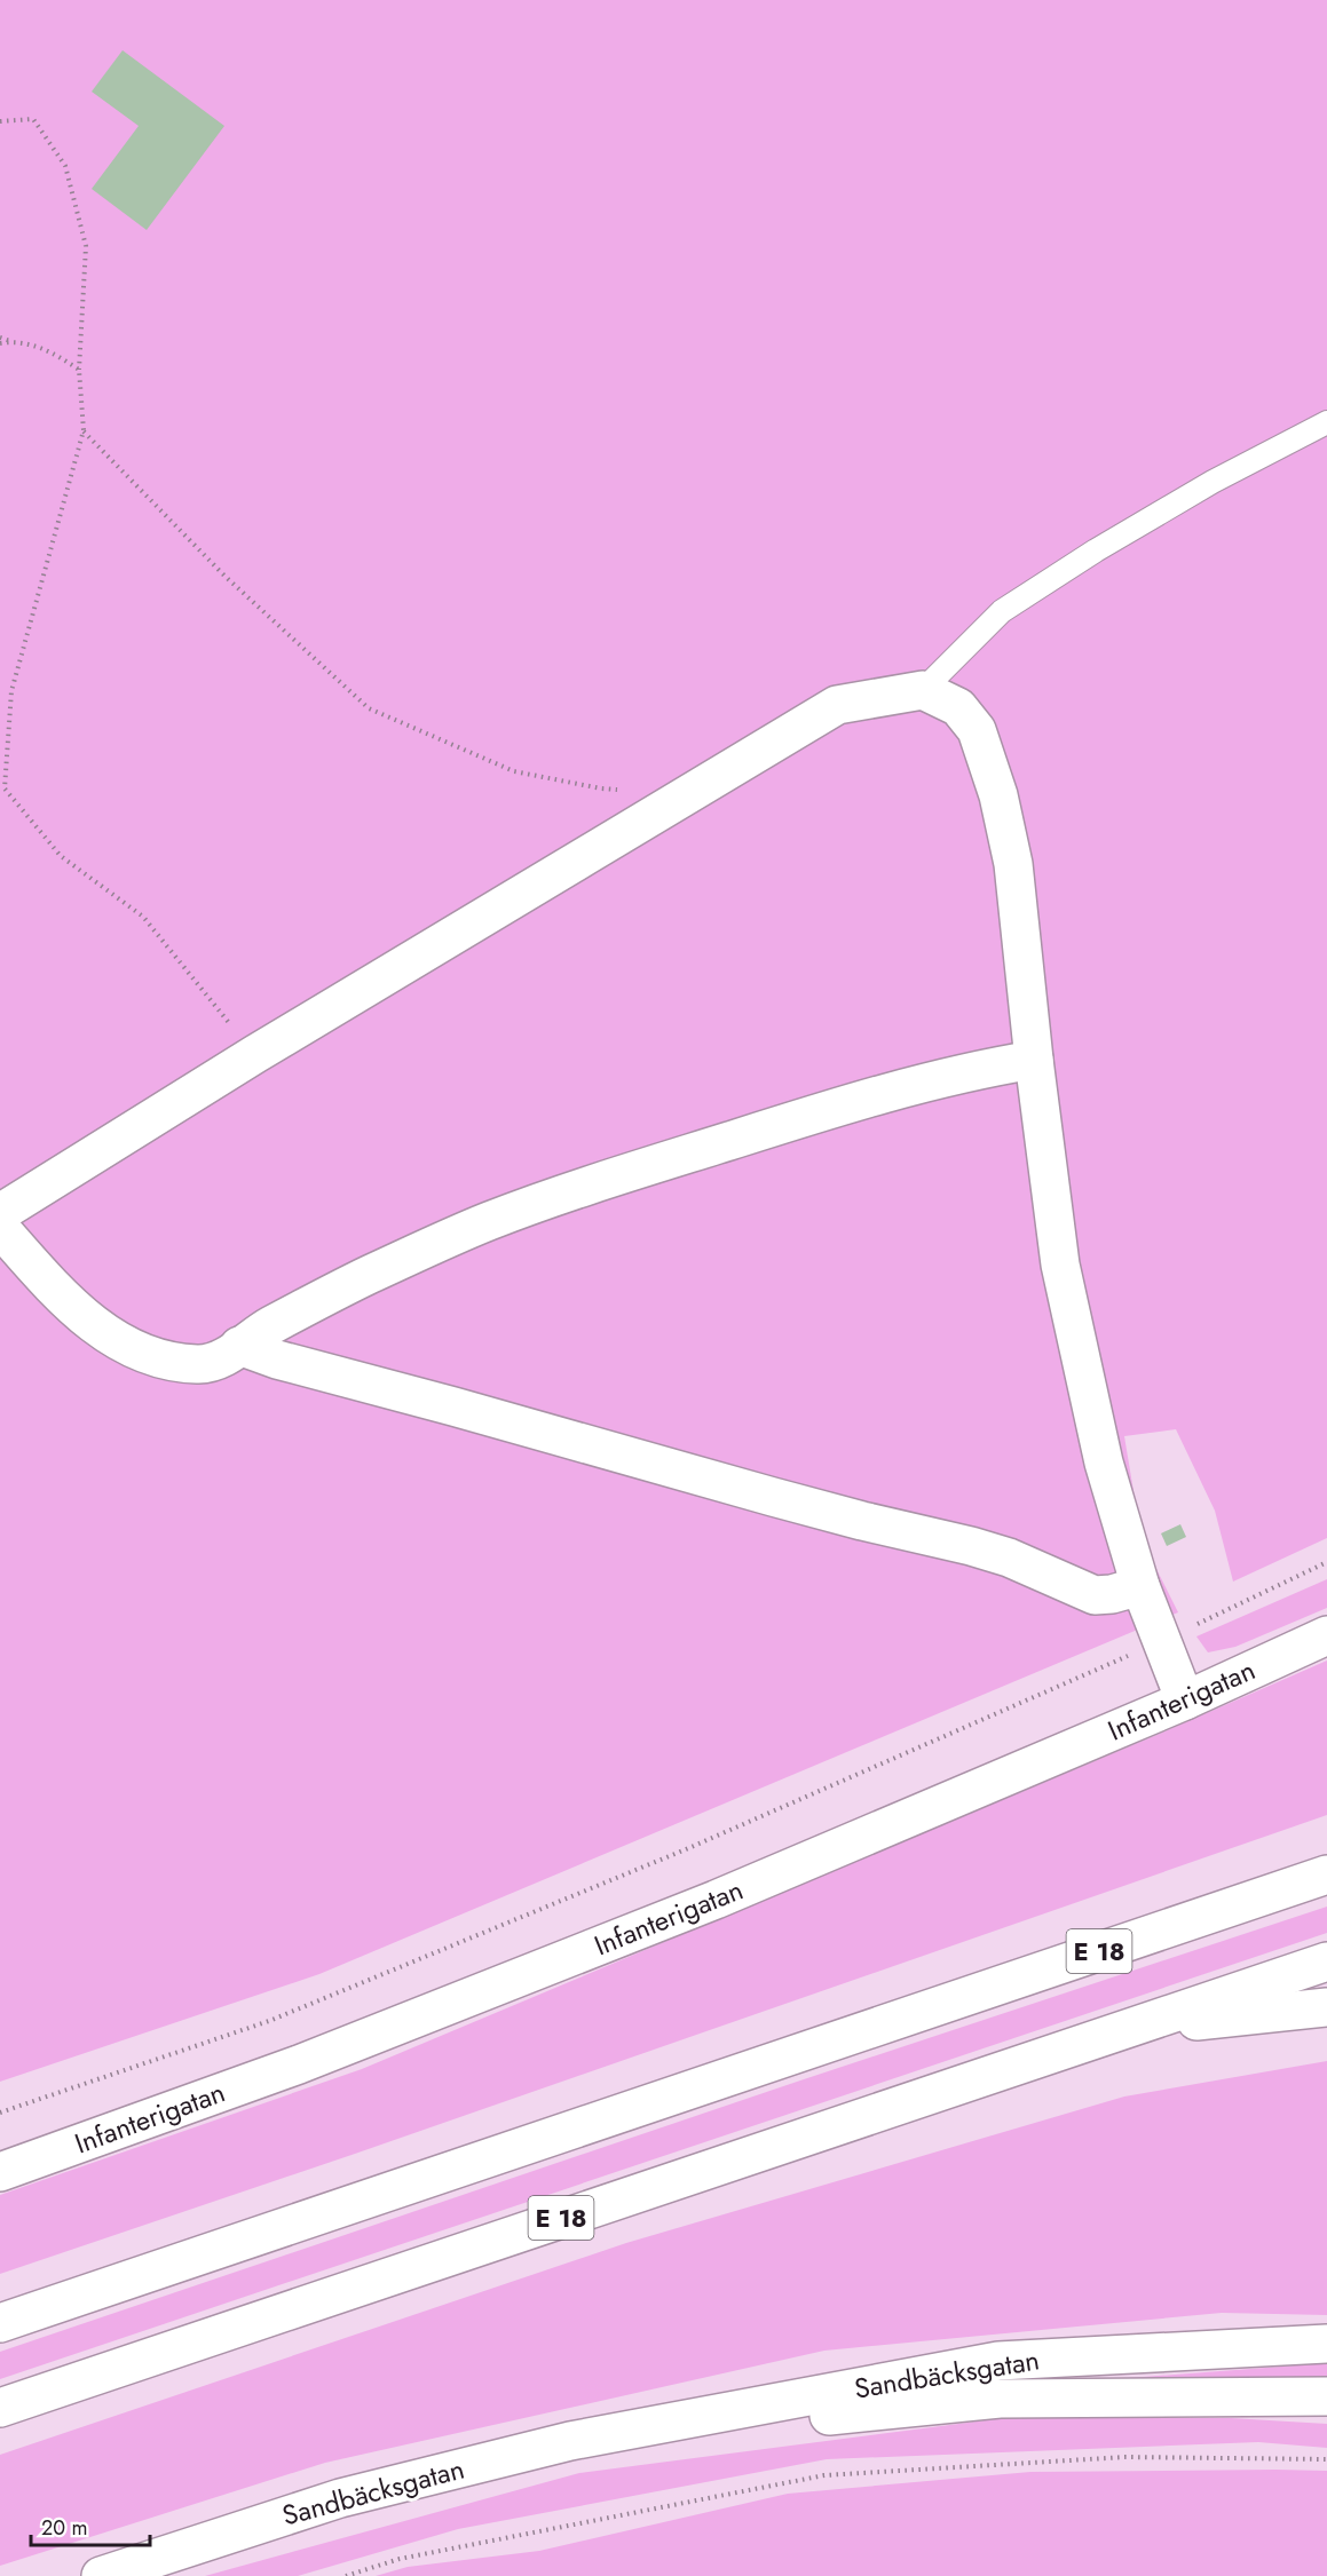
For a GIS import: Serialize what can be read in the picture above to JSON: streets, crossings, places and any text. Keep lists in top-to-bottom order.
{
  "streets": {
    "main road": ["Infanterigatan", "E 18", "Sandbäcksgatan"]
  },
  "scale_bar": "20 m"
}
